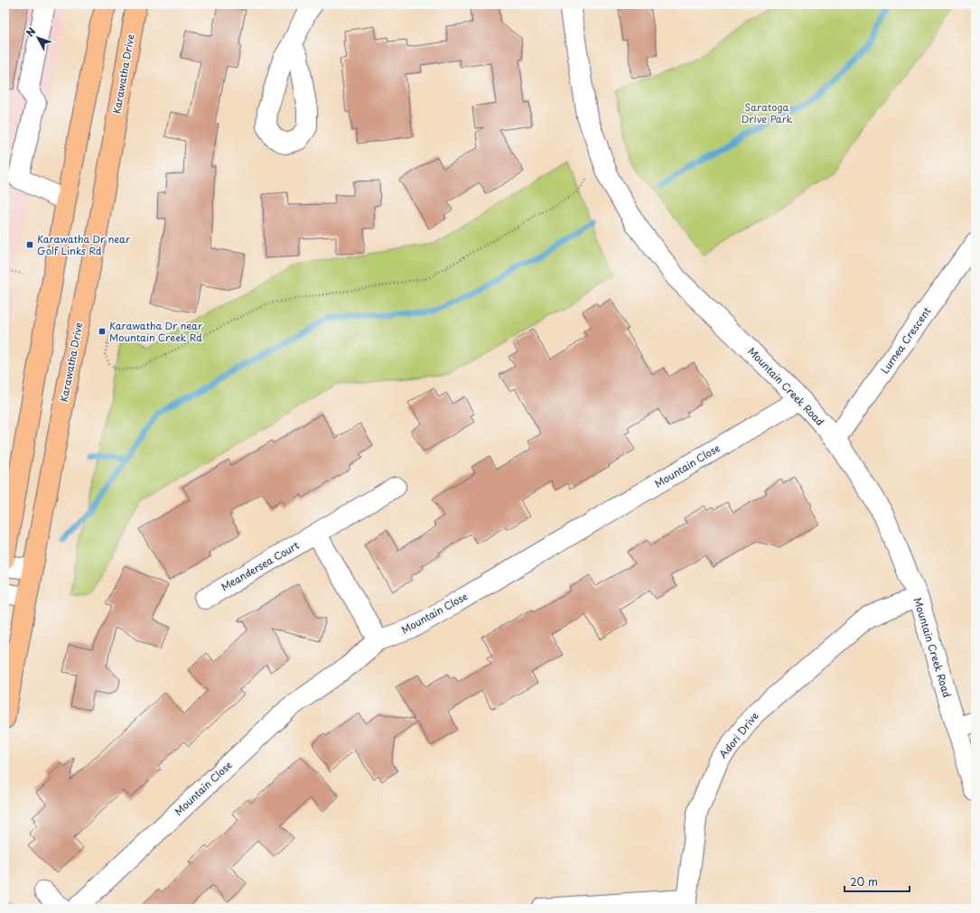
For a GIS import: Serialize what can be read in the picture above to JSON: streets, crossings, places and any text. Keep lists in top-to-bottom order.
{
  "streets": {
    "main road": ["Karawatha Drive"],
    "street": [
      "Lurnea Crescent",
      "Mountain Creek Road",
      "Mountain Close",
      "Meandersea Court",
      "Adori Drive"
    ]
  },
  "crossings": [
    ["Lurnea Crescent", "Mountain Creek Road"],
    ["Mountain Creek Road", "Mountain Close"],
    ["Mountain Creek Road", "Adori Drive"]
  ],
  "parks": ["Saratoga Drive Park"],
  "places": {
    "transit": ["Karawatha Dr near Golf Links Rd", "Karawatha Dr near Mountain Creek Rd"]
  },
  "scale_bar": "20 m",
  "north": "top left"
}
